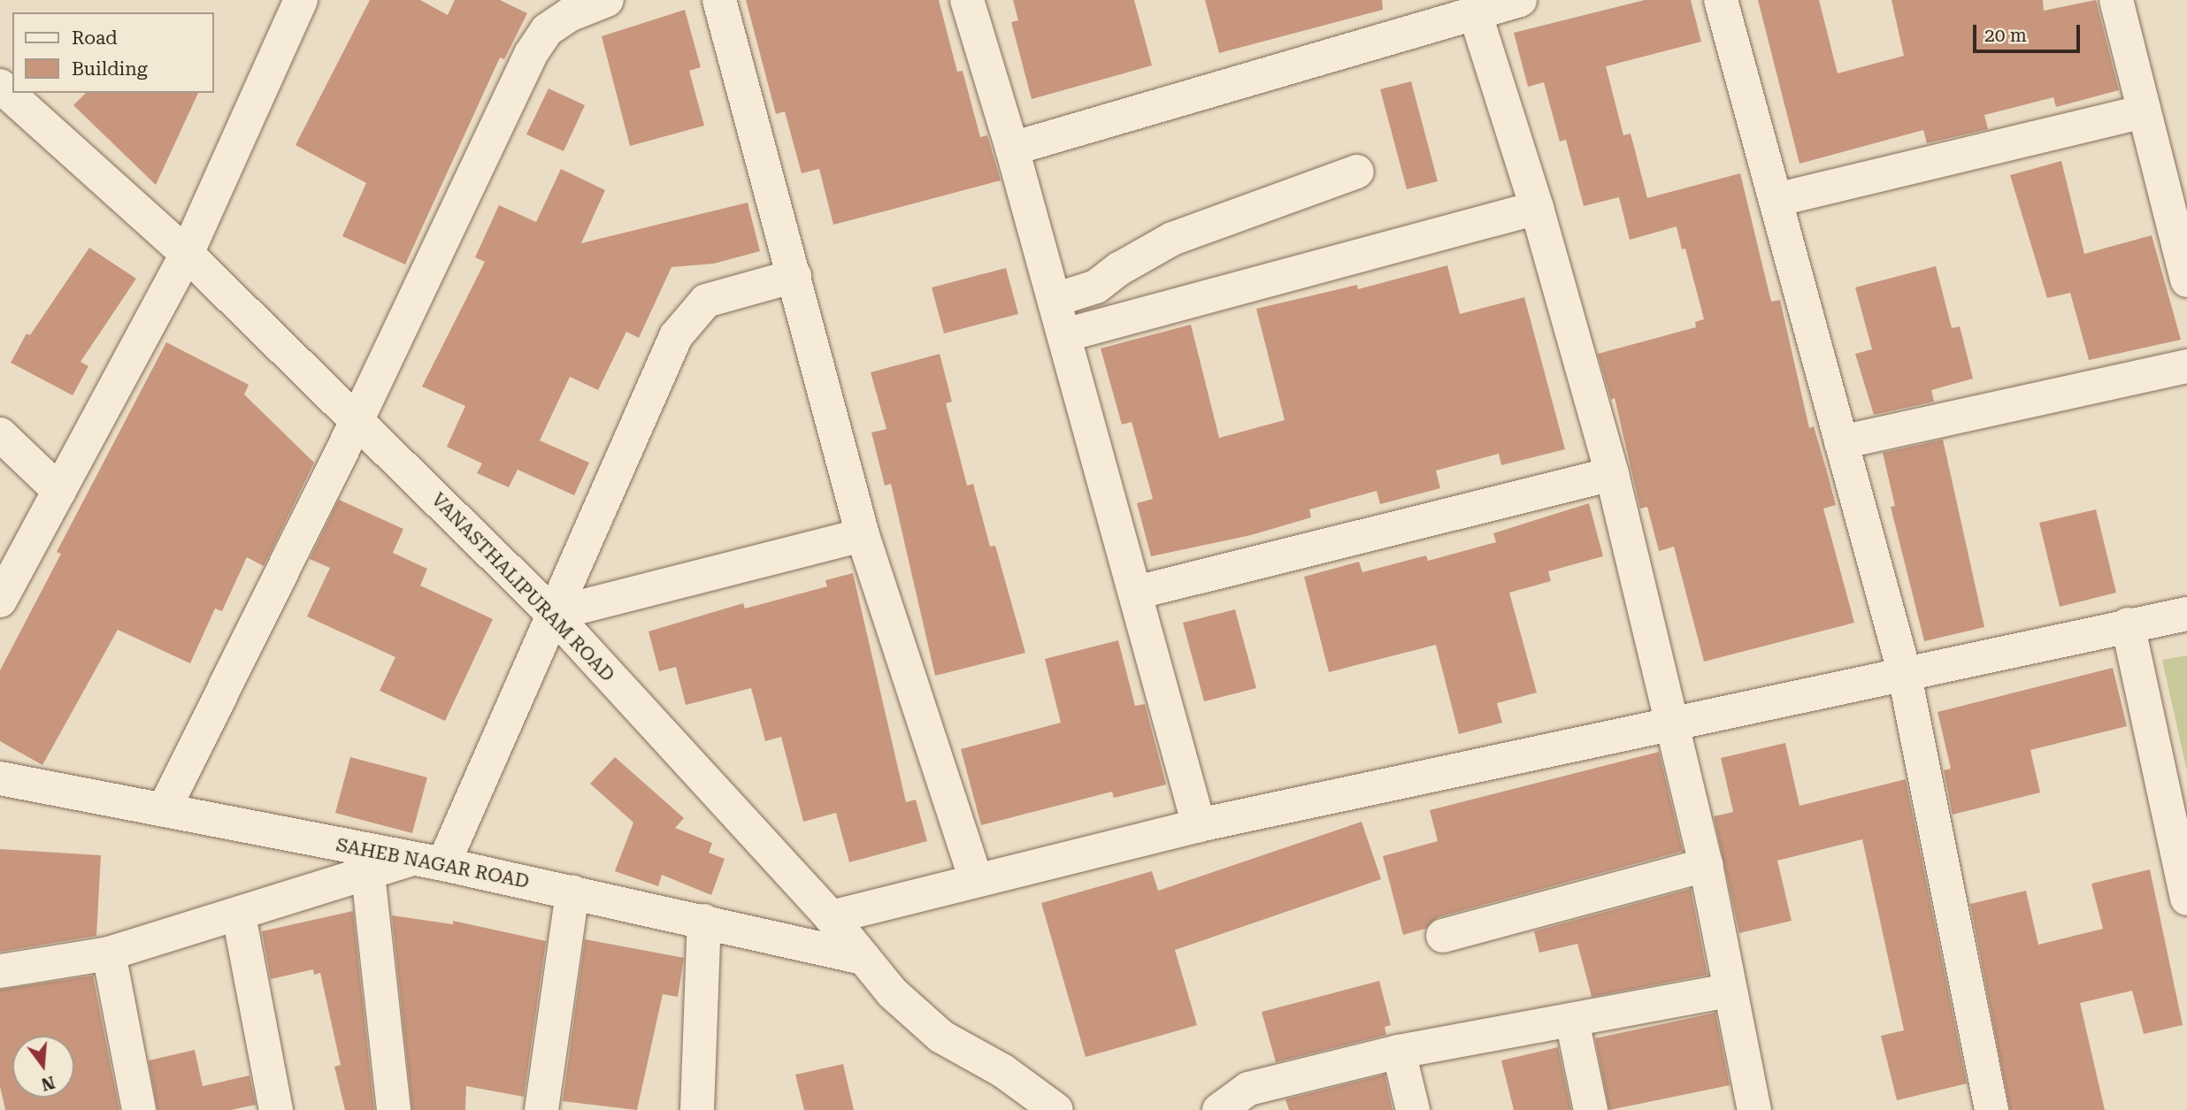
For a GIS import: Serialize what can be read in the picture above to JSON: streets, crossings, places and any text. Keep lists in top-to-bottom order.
{
  "streets": {
    "street": ["VANASTHALIPURAM ROAD", "SAHEB NAGAR ROAD"]
  },
  "crossings": [
    ["VANASTHALIPURAM ROAD", "SAHEB NAGAR ROAD"]
  ],
  "legend": ["Road", "Building"],
  "scale_bar": "20 m",
  "north": "bottom"
}
